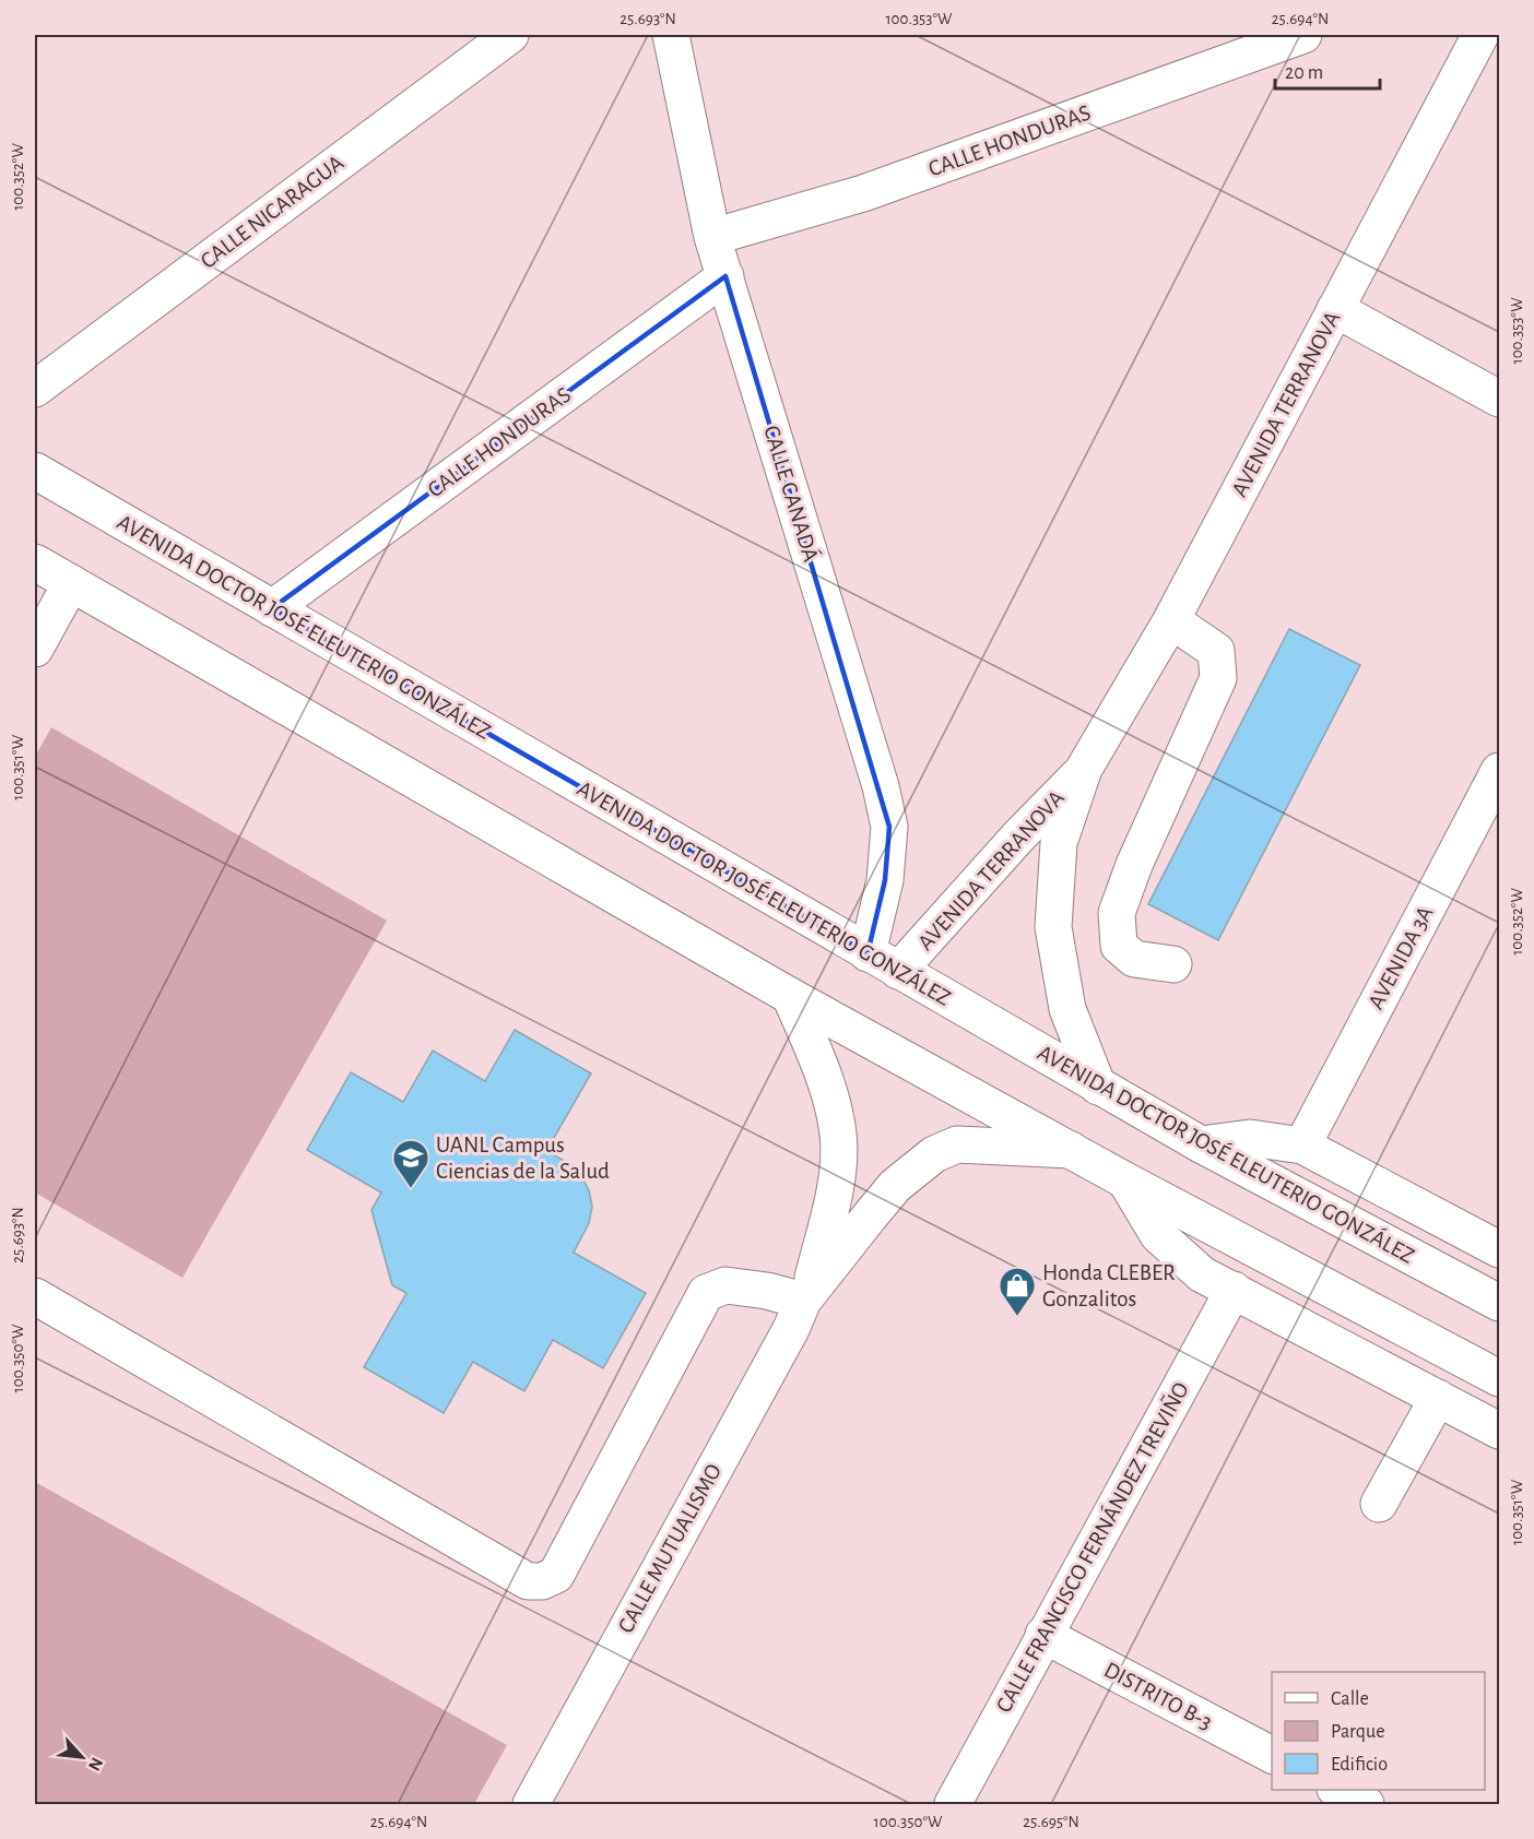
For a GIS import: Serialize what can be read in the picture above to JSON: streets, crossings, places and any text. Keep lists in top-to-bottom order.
{
  "streets": {
    "main road": [
      "CALLE HONDURAS",
      "CALLE NICARAGUA",
      "AVENIDA TERRANOVA",
      "CALLE CANADÁ",
      "AVENIDA DOCTOR JOSÉ ELEUTERIO GONZÁLEZ",
      "AVENIDA 3A",
      "CALLE FRANCISCO FERNÁNDEZ TREVIÑO",
      "CALLE MUTUALISMO",
      "DISTRITO B-3"
    ]
  },
  "crossings": [
    ["CALLE HONDURAS", "CALLE CANADÁ"],
    ["CALLE HONDURAS", "AVENIDA DOCTOR JOSÉ ELEUTERIO GONZÁLEZ"],
    ["AVENIDA TERRANOVA", "CALLE CANADÁ"],
    ["AVENIDA TERRANOVA", "AVENIDA DOCTOR JOSÉ ELEUTERIO GONZÁLEZ"],
    ["CALLE CANADÁ", "AVENIDA DOCTOR JOSÉ ELEUTERIO GONZÁLEZ"],
    ["CALLE FRANCISCO FERNÁNDEZ TREVIÑO", "DISTRITO B-3"]
  ],
  "places": {
    "school or university": ["UANL Campus Ciencias de la Salud"],
    "shop": ["Honda CLEBER Gonzalitos"]
  },
  "legend": ["Calle", "Parque", "Edificio"],
  "scale_bar": "20 m",
  "north": "bottom right",
  "coordinates": [
    "25.693°N",
    "100.353°W",
    "25.694°N",
    "100.352°W",
    "100.351°W",
    "100.350°W",
    "25.695°N"
  ]
}
